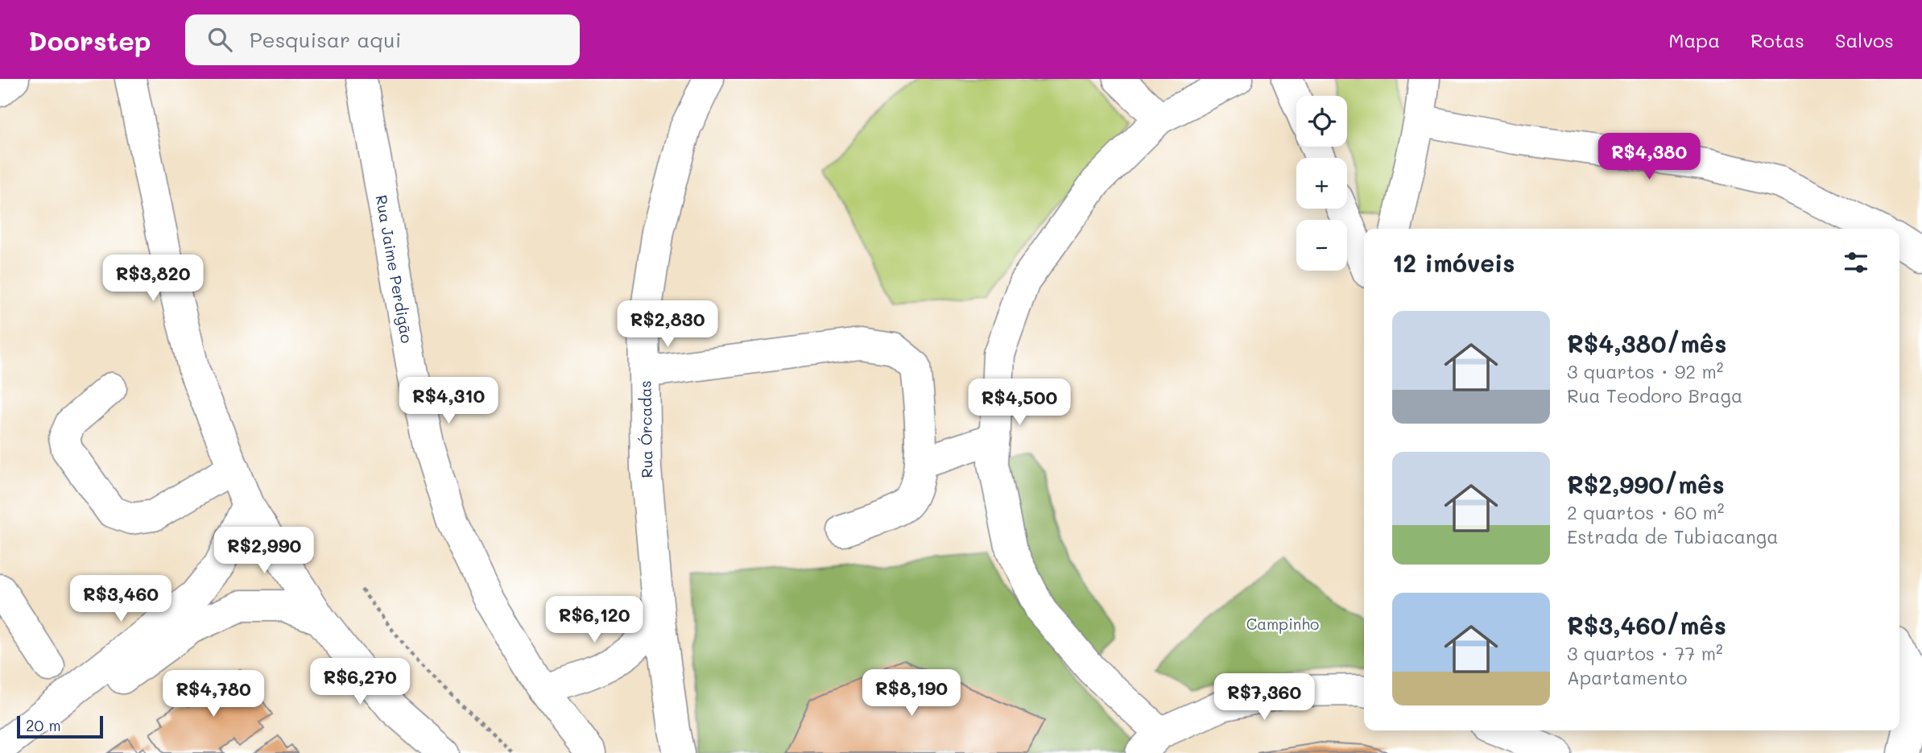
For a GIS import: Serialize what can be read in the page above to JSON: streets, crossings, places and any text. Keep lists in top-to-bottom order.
{
  "streets": {
    "street": ["Rua Jaime Perdigão", "Rua Órcadas"]
  },
  "parks": ["Campinho"],
  "scale_bar": "20 m",
  "page": {
    "header": "Doorstep",
    "search": "Pesquisar aqui",
    "nav": ["Mapa", "Rotas", "Salvos"],
    "map_buttons": ["+", "−"],
    "price": [
      "R$4,380",
      "R$3,820",
      "R$2,830",
      "R$4,310",
      "R$4,500",
      "R$2,990",
      "R$3,460",
      "R$6,120",
      "R$6,270",
      "R$8,190",
      "R$4,780",
      "R$7,360"
    ],
    "heading": "12 imóveis",
    "list": [
      {
        "name": "R$4,380/mês",
        "note": "3 quartos · 92 m² · Rua Teodoro Braga"
      },
      {
        "name": "R$2,990/mês",
        "note": "2 quartos · 60 m² · Estrada de Tubiacanga"
      },
      {
        "name": "R$3,460/mês",
        "note": "3 quartos · 77 m² · Apartamento"
      }
    ],
    "scale": "20 m"
  }
}
